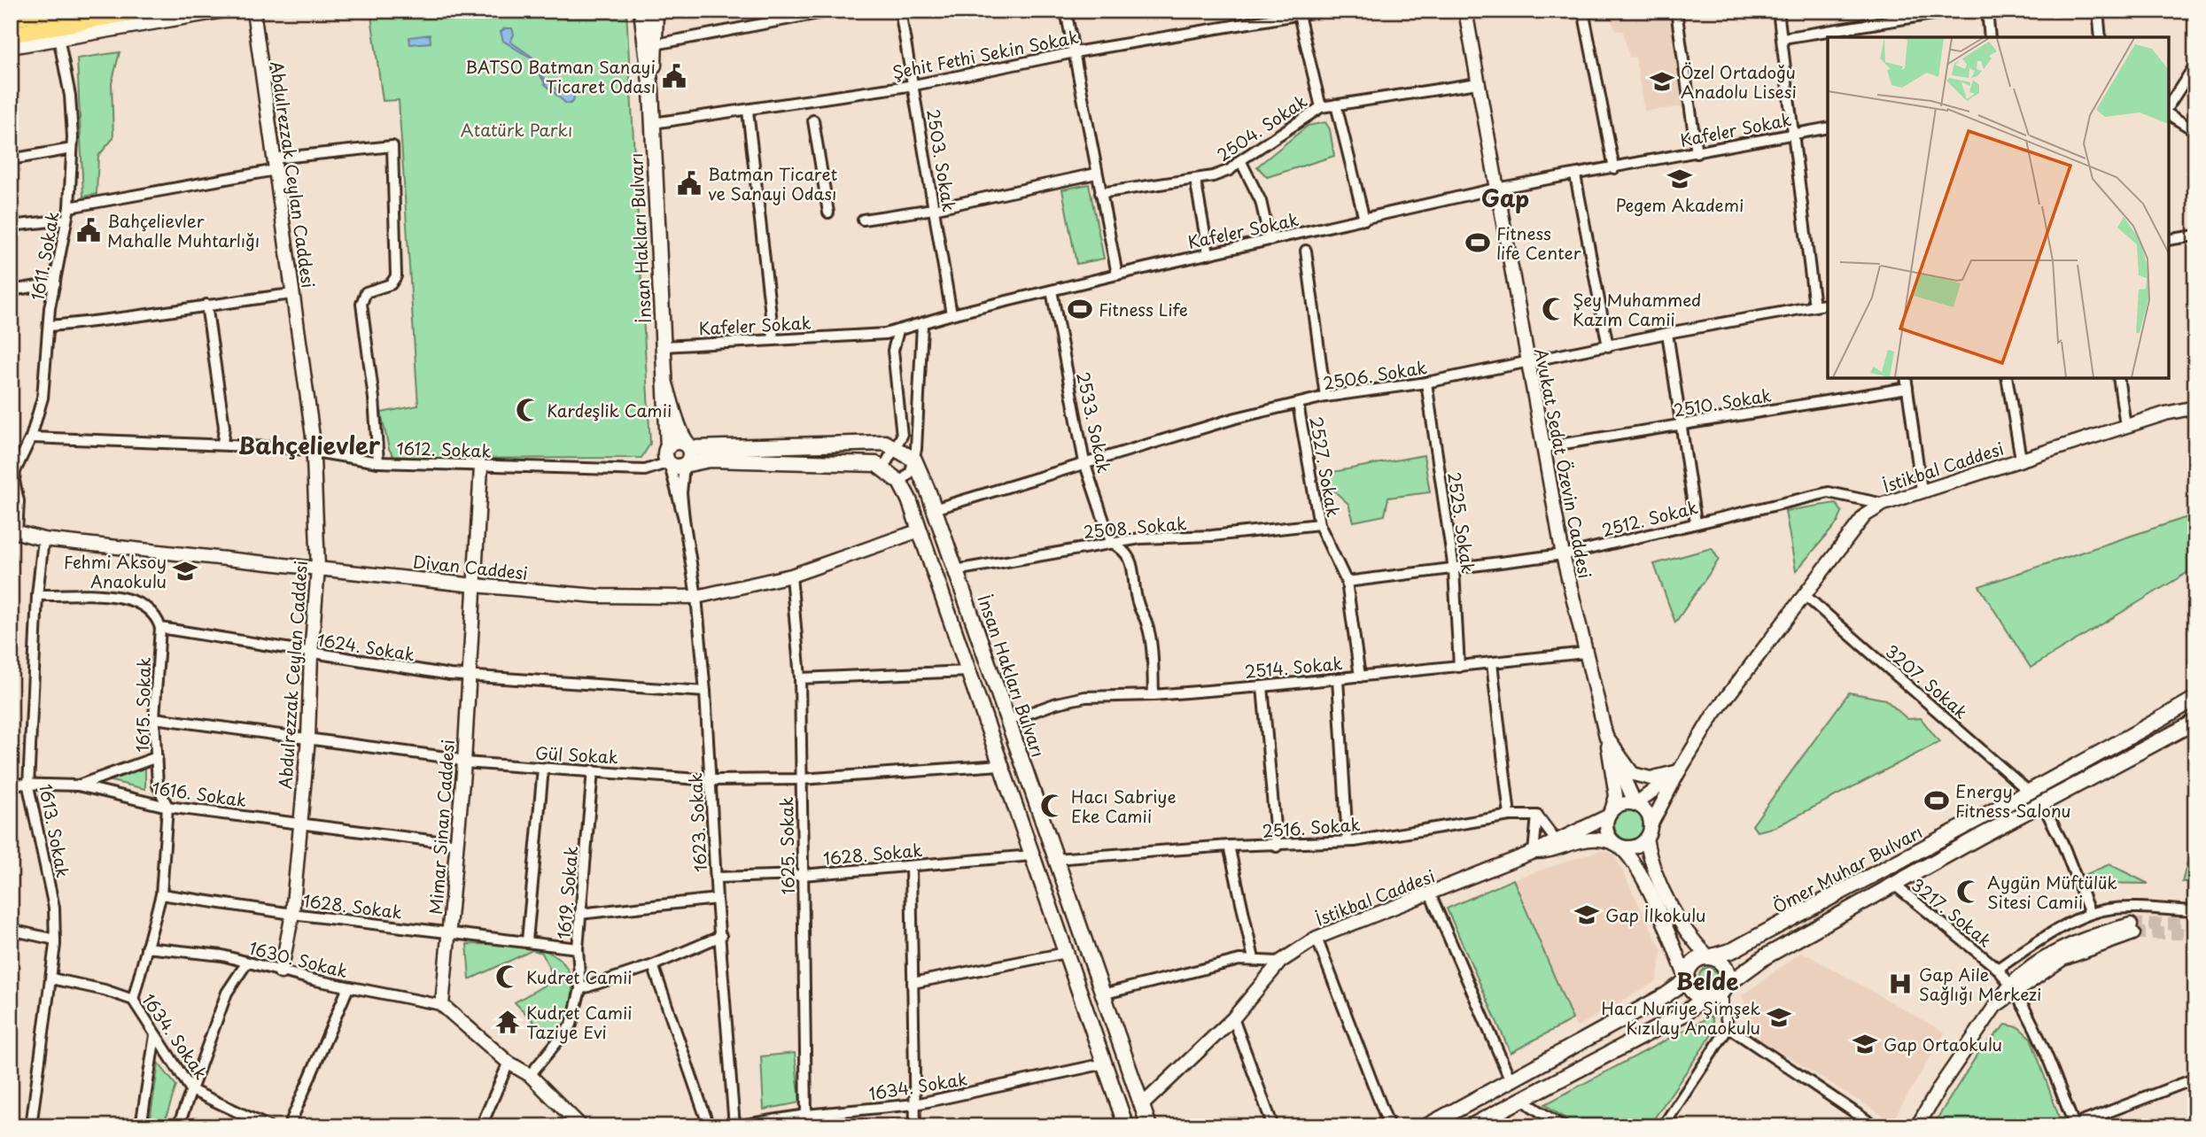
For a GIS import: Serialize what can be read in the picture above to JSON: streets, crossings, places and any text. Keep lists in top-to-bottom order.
{
  "streets": {
    "main road": ["İnsan Hakları Bulvarı", "Ömer Muhar Bulvarı"],
    "street": [
      "Şehit Fethi Sekin Sokak",
      "2504. Sokak",
      "Kafeler Sokak",
      "2503. Sokak",
      "Abdulrezzak Ceylan Caddesi",
      "1611. Sokak",
      "2506. Sokak",
      "2510. Sokak",
      "2533. Sokak",
      "1612. Sokak",
      "Avukat Sedat Özevin Caddesi",
      "2527. Sokak",
      "İstikbal Caddesi",
      "2512. Sokak",
      "2525. Sokak",
      "2508. Sokak",
      "Divan Caddesi",
      "1624. Sokak",
      "2514. Sokak",
      "3207. Sokak",
      "1615. Sokak",
      "Gül Sokak",
      "1616. Sokak",
      "1623. Sokak",
      "Mimar Sinan Caddesi",
      "2516. Sokak",
      "1613. Sokak",
      "1625. Sokak",
      "1628. Sokak",
      "1619. Sokak",
      "3217. Sokak",
      "1630. Sokak",
      "1634. Sokak"
    ]
  },
  "crossings": [
    ["Şehit Fethi Sekin Sokak", "2503. Sokak"],
    ["Şehit Fethi Sekin Sokak", "İnsan Hakları Bulvarı"],
    ["2504. Sokak", "Avukat Sedat Özevin Caddesi"],
    ["Kafeler Sokak", "2503. Sokak"],
    ["Kafeler Sokak", "İnsan Hakları Bulvarı"],
    ["Kafeler Sokak", "2533. Sokak"],
    ["Kafeler Sokak", "Avukat Sedat Özevin Caddesi"],
    ["Abdulrezzak Ceylan Caddesi", "1612. Sokak"],
    ["Abdulrezzak Ceylan Caddesi", "Divan Caddesi"],
    ["Abdulrezzak Ceylan Caddesi", "1624. Sokak"],
    ["Abdulrezzak Ceylan Caddesi", "Gül Sokak"],
    ["Abdulrezzak Ceylan Caddesi", "1616. Sokak"],
    ["Abdulrezzak Ceylan Caddesi", "1628. Sokak"],
    ["Abdulrezzak Ceylan Caddesi", "1630. Sokak"],
    ["İnsan Hakları Bulvarı", "2506. Sokak"],
    ["İnsan Hakları Bulvarı", "1612. Sokak"],
    ["İnsan Hakları Bulvarı", "İstikbal Caddesi"],
    ["İnsan Hakları Bulvarı", "2508. Sokak"],
    ["İnsan Hakları Bulvarı", "2514. Sokak"],
    ["İnsan Hakları Bulvarı", "2516. Sokak"],
    ["1611. Sokak", "1612. Sokak"],
    ["1611. Sokak", "Divan Caddesi"],
    ["2506. Sokak", "2533. Sokak"],
    ["2506. Sokak", "Avukat Sedat Özevin Caddesi"],
    ["2506. Sokak", "2527. Sokak"],
    ["2506. Sokak", "2525. Sokak"],
    ["2510. Sokak", "Avukat Sedat Özevin Caddesi"],
    ["2533. Sokak", "2508. Sokak"],
    ["2533. Sokak", "2514. Sokak"],
    ["1612. Sokak", "Mimar Sinan Caddesi"],
    ["Avukat Sedat Özevin Caddesi", "İstikbal Caddesi"],
    ["Avukat Sedat Özevin Caddesi", "2512. Sokak"],
    ["Avukat Sedat Özevin Caddesi", "2514. Sokak"],
    ["2527. Sokak", "2512. Sokak"],
    ["2527. Sokak", "2508. Sokak"],
    ["2527. Sokak", "2514. Sokak"],
    ["İstikbal Caddesi", "2512. Sokak"],
    ["İstikbal Caddesi", "3207. Sokak"],
    ["2512. Sokak", "2525. Sokak"],
    ["2525. Sokak", "2514. Sokak"],
    ["Divan Caddesi", "1623. Sokak"],
    ["Divan Caddesi", "Mimar Sinan Caddesi"],
    ["Divan Caddesi", "1613. Sokak"],
    ["Divan Caddesi", "1625. Sokak"],
    ["1624. Sokak", "1615. Sokak"],
    ["1624. Sokak", "1623. Sokak"],
    ["1624. Sokak", "Mimar Sinan Caddesi"],
    ["3207. Sokak", "Ömer Muhar Bulvarı"],
    ["1615. Sokak", "Gül Sokak"],
    ["1615. Sokak", "1616. Sokak"],
    ["1615. Sokak", "1628. Sokak"],
    ["1615. Sokak", "1630. Sokak"],
    ["1615. Sokak", "1634. Sokak"],
    ["Gül Sokak", "1623. Sokak"],
    ["Gül Sokak", "Mimar Sinan Caddesi"],
    ["Gül Sokak", "1625. Sokak"],
    ["Gül Sokak", "1619. Sokak"],
    ["1616. Sokak", "Mimar Sinan Caddesi"],
    ["1616. Sokak", "1613. Sokak"],
    ["1623. Sokak", "1628. Sokak"],
    ["1623. Sokak", "1634. Sokak"],
    ["Mimar Sinan Caddesi", "1628. Sokak"],
    ["Mimar Sinan Caddesi", "1630. Sokak"],
    ["1613. Sokak", "1634. Sokak"],
    ["1625. Sokak", "1628. Sokak"],
    ["1625. Sokak", "1634. Sokak"],
    ["1628. Sokak", "1619. Sokak"],
    ["Ömer Muhar Bulvarı", "3217. Sokak"]
  ],
  "districts": ["Gap", "Bahçelievler", "Belde"],
  "parks": ["Atatürk Parkı"],
  "places": {
    "public building": ["BATSO Batman Sanayi Ticaret Odası", "Batman Ticaret ve Sanayi Odası", "Bahçelievler Mahalle Muhtarlığı"],
    "school or university": [
      "Özel Ortadoğu Anadolu Lisesi",
      "Pegem Akademi",
      "Fehmi Aksoy Anaokulu",
      "Gap İlkokulu",
      "Hacı Nuriye Şimşek Kızılay Anaokulu",
      "Gap Ortaokulu"
    ],
    "sports": ["Fitness life Center", "Fitness Life", "Energy Fitness Salonu"],
    "mosque": [
      "Şey Muhammed Kazım Camii",
      "Kardeşlik Camii",
      "Hacı Sabriye Eke Camii",
      "Aygün Müftülük Sitesi Camii",
      "Kudret Camii"
    ],
    "hospital": ["Gap Aile Sağlığı Merkezi"],
    "temple": ["Kudret Camii Taziye Evi"]
  }
}
